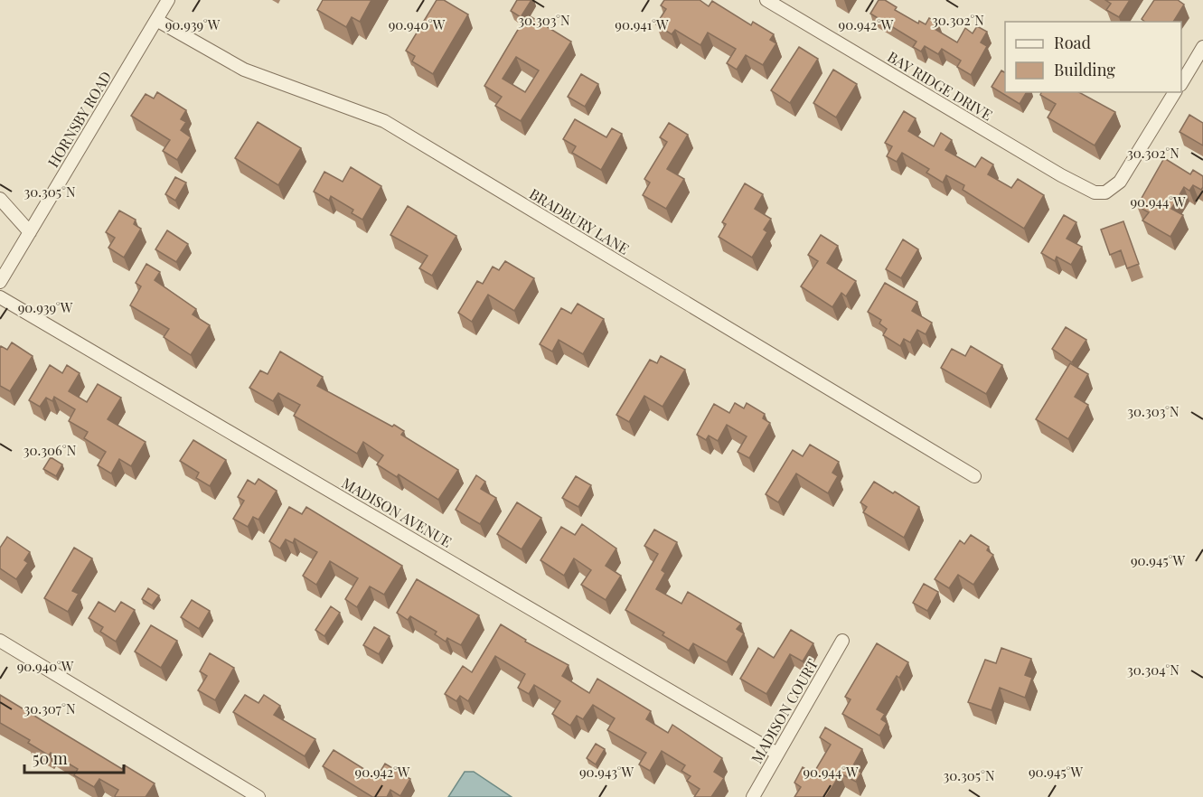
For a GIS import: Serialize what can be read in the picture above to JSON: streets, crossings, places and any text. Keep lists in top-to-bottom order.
{
  "streets": {
    "street": [
      "BAY RIDGE DRIVE",
      "HORNSBY ROAD",
      "BRADBURY LANE",
      "MADISON AVENUE",
      "MADISON COURT"
    ]
  },
  "crossings": [
    ["HORNSBY ROAD", "BRADBURY LANE"],
    ["MADISON AVENUE", "MADISON COURT"]
  ],
  "legend": ["Road", "Building"],
  "scale_bar": "50 m",
  "coordinates": [
    "30.303°N",
    "30.302°N",
    "90.939°W",
    "90.940°W",
    "90.941°W",
    "90.942°W",
    "30.305°N",
    "90.944°W",
    "30.306°N",
    "90.945°W",
    "30.304°N",
    "30.307°N",
    "90.943°W"
  ]
}
